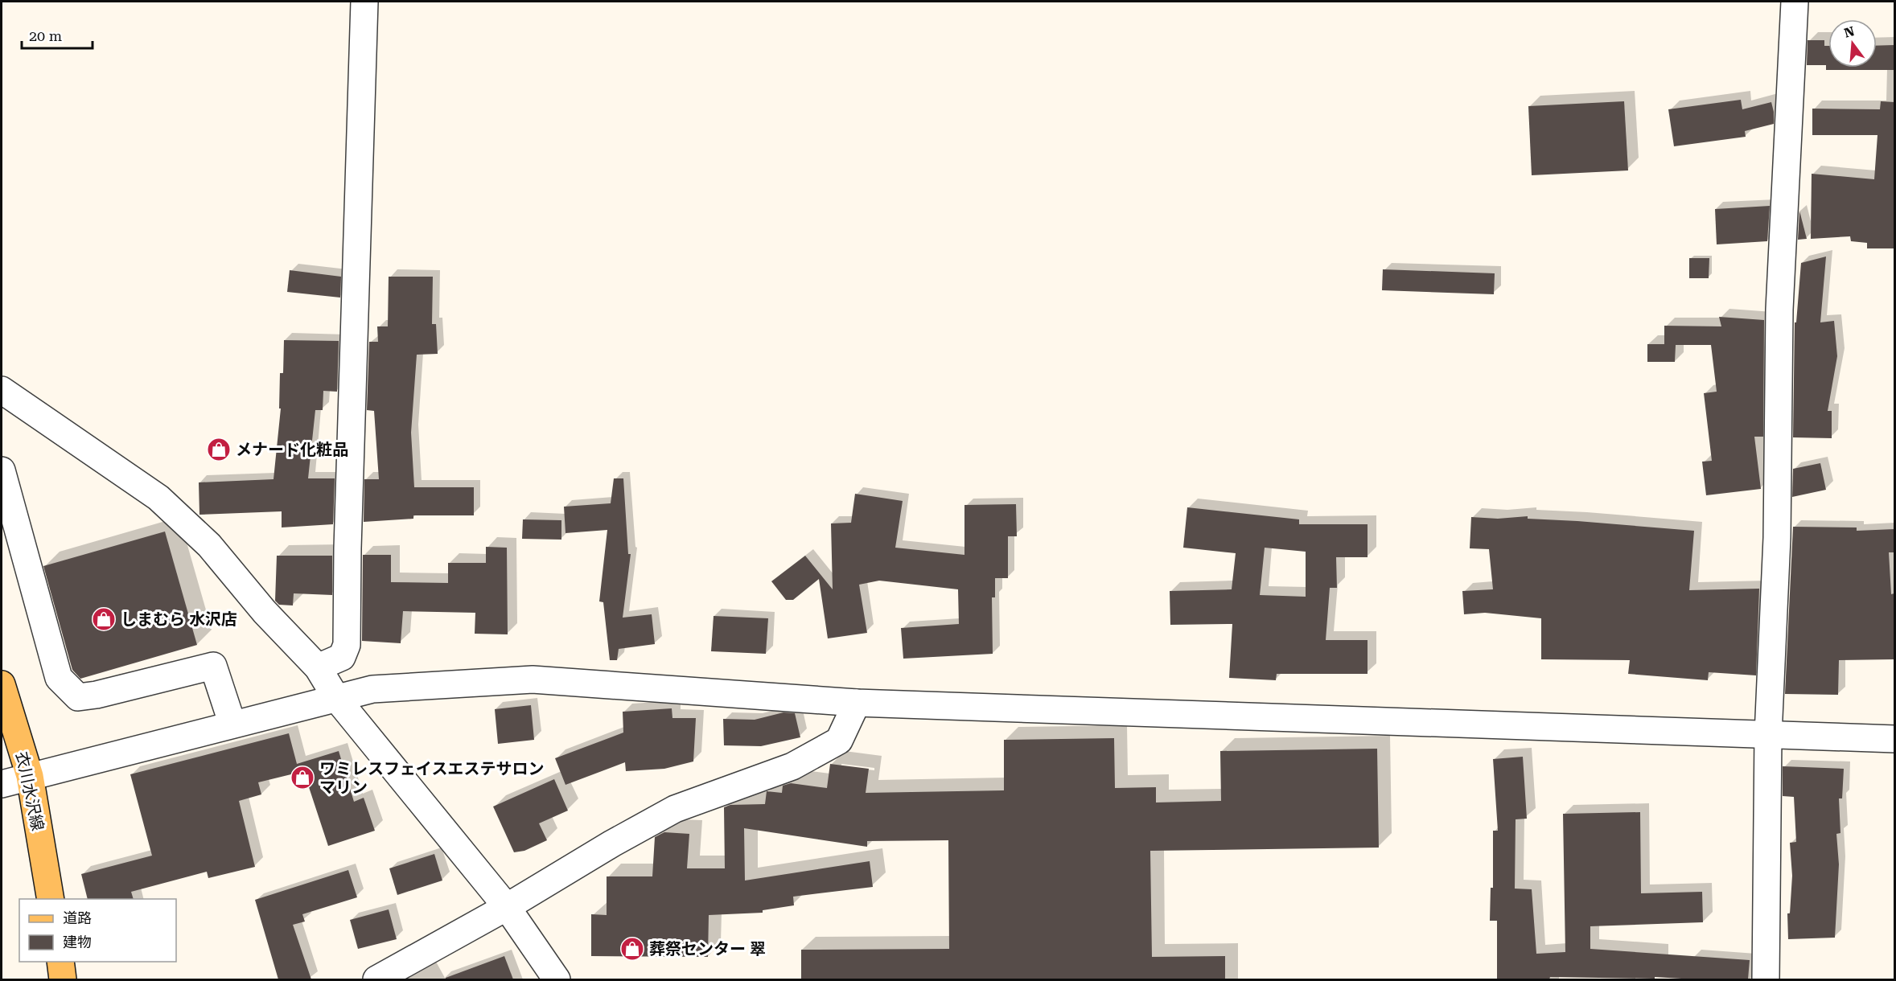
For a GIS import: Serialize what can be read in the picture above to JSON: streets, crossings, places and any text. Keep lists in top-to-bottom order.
{
  "streets": {
    "main road": ["衣川水沢線"]
  },
  "places": {
    "shop": [
      "メナード化粧品",
      "しまむら 水沢店",
      "ワミレスフェイスエステサロン マリン",
      "葬祭センター 翠"
    ]
  },
  "legend": ["道路", "建物"],
  "scale_bar": "20 m",
  "north": "top"
}
